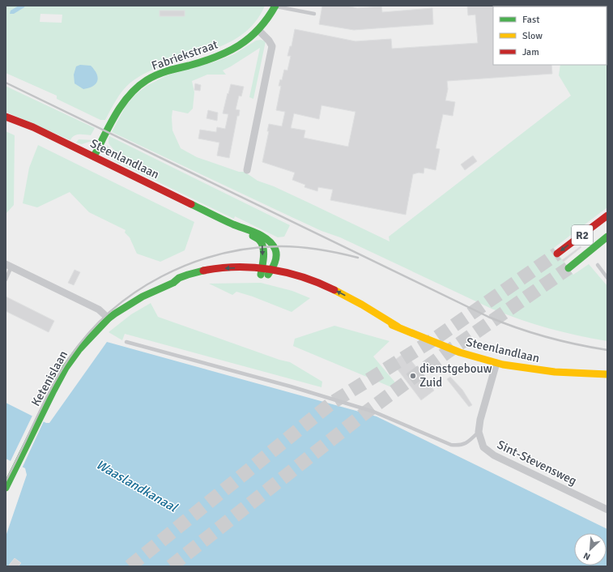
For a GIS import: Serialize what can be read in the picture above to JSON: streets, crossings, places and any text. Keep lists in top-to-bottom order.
{
  "streets": {
    "main road": [
      "Fabriekstraat",
      "Steenlandlaan",
      "R2",
      "Ketenislaan"
    ],
    "street": ["Sint-Stevensweg"]
  },
  "crossings": [
    ["Fabriekstraat", "Steenlandlaan"],
    ["Steenlandlaan", "Ketenislaan"],
    ["Steenlandlaan", "Sint-Stevensweg"]
  ],
  "water": ["Waaslandkanaal"],
  "places": ["dienstgebouw Zuid"],
  "legend": ["Fast", "Slow", "Jam"],
  "north": "bottom left"
}
